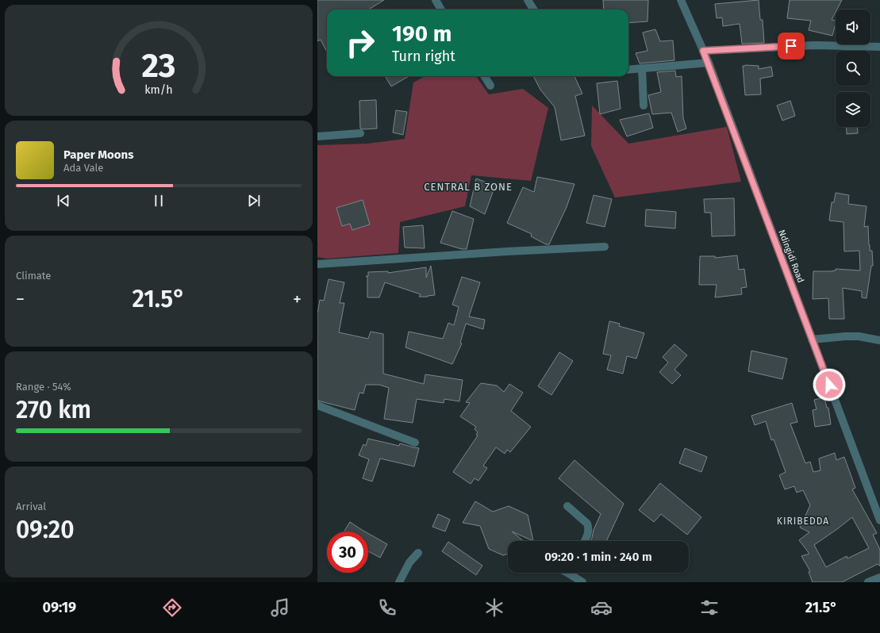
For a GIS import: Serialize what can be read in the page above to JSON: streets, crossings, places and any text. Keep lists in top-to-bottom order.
{
  "streets": {
    "street": ["Ndingidi Road"]
  },
  "districts": ["CENTRAL B ZONE", "KIRIBEDDA"],
  "page": {
    "turn": ["190 m", "Turn right"],
    "song": ["Paper Moons", "Ada Vale"],
    "tile": [
      "Climate",
      ["Range · 54%", "270 km"],
      ["Arrival", "09:20"]
    ],
    "heat": ["−", "21.5°", "+"],
    "limit": "30",
    "trip": "09:20 · 1 min · 240 m",
    "tabs": ["09:19", "21.5°"],
    "gauge": ["23", "km/h"]
  }
}
